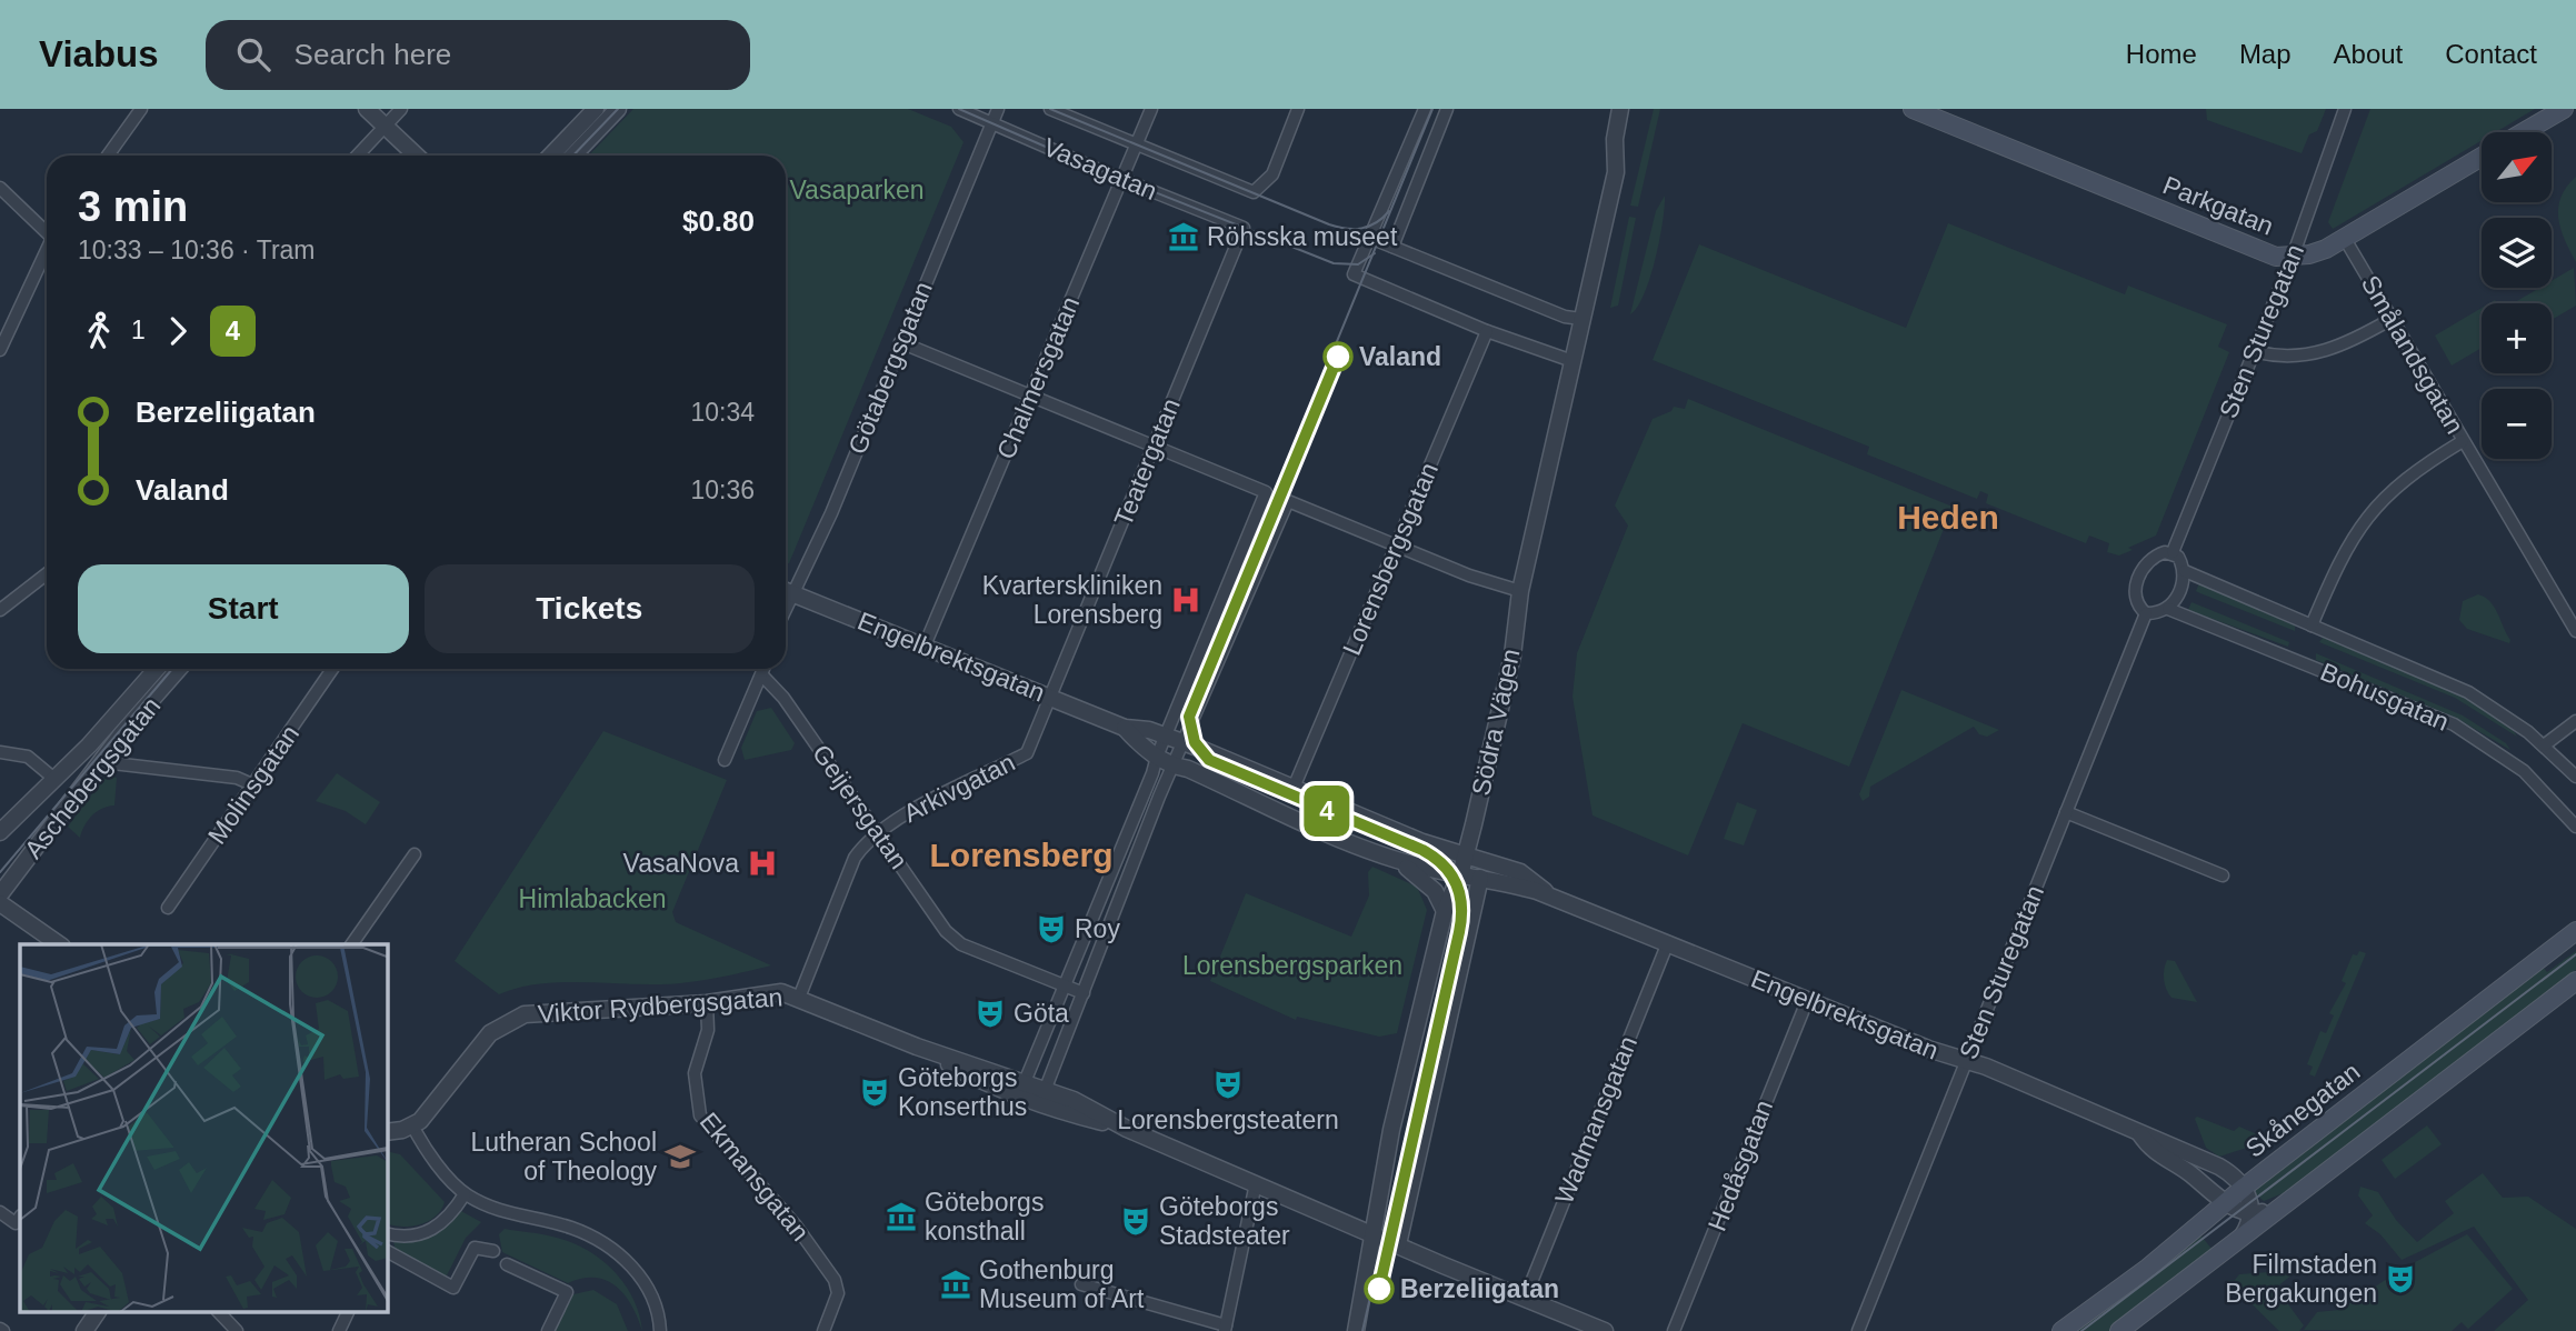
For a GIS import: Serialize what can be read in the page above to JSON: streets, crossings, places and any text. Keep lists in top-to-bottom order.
{
  "streets": {
    "main road": ["Parkgatan", "Skånegatan"],
    "street": [
      "Vasagatan",
      "Sten Sturegatan",
      "Smålandsgatan",
      "Götabergsgatan",
      "Chalmersgatan",
      "Teatergatan",
      "Lorensbergsgatan",
      "Engelbrektsgatan",
      "Bohusgatan",
      "Södra Vägen",
      "Aschebergsgatan",
      "Molinsgatan",
      "Arkivgatan",
      "Geijersgatan",
      "Viktor Rydbergsgatan",
      "Wadmansgatan",
      "Hedåsgatan",
      "Ekmansgatan"
    ]
  },
  "crossings": [
    ["Vasagatan", "Götabergsgatan"],
    ["Vasagatan", "Chalmersgatan"],
    ["Vasagatan", "Teatergatan"],
    ["Parkgatan", "Sten Sturegatan"],
    ["Parkgatan", "Smålandsgatan"],
    ["Sten Sturegatan", "Engelbrektsgatan"],
    ["Sten Sturegatan", "Bohusgatan"],
    ["Chalmersgatan", "Engelbrektsgatan"],
    ["Teatergatan", "Engelbrektsgatan"],
    ["Teatergatan", "Arkivgatan"],
    ["Lorensbergsgatan", "Engelbrektsgatan"],
    ["Engelbrektsgatan", "Södra Vägen"],
    ["Engelbrektsgatan", "Arkivgatan"],
    ["Engelbrektsgatan", "Skånegatan"],
    ["Engelbrektsgatan", "Wadmansgatan"],
    ["Engelbrektsgatan", "Hedåsgatan"],
    ["Arkivgatan", "Geijersgatan"],
    ["Arkivgatan", "Viktor Rydbergsgatan"],
    ["Viktor Rydbergsgatan", "Ekmansgatan"]
  ],
  "districts": ["Heden", "Lorensberg"],
  "parks": ["Vasaparken", "Himlabacken", "Lorensbergsparken"],
  "places": {
    "museum": ["Röhsska museet", "Göteborgs konsthall", "Gothenburg Museum of Art"],
    "other": ["Valand", "Berzeliigatan"],
    "hospital": ["Kvarterskliniken Lorensberg", "VasaNova"],
    "theatre": [
      "Roy",
      "Göta",
      "Lorensbergsteatern",
      "Göteborgs Konserthus",
      "Göteborgs Stadsteater",
      "Filmstaden Bergakungen"
    ],
    "school or university": ["Lutheran School of Theology"]
  },
  "lines": ["tram line 4"],
  "north": "top right",
  "page": {
    "header": "Viabus",
    "search": "Search here",
    "nav": [
      "Home",
      "Map",
      "About",
      "Contact"
    ],
    "on_map": "4",
    "map_buttons": ["+", "−"],
    "heading": ["3 min", "10:33 – 10:36 · Tram", "$0.80"],
    "legs": ["1", "4"],
    "list": [
      {
        "name": "Berzeliigatan",
        "value": "10:34"
      },
      {
        "name": "Valand",
        "value": "10:36"
      }
    ],
    "buttons": ["Start", "Tickets"]
  }
}
